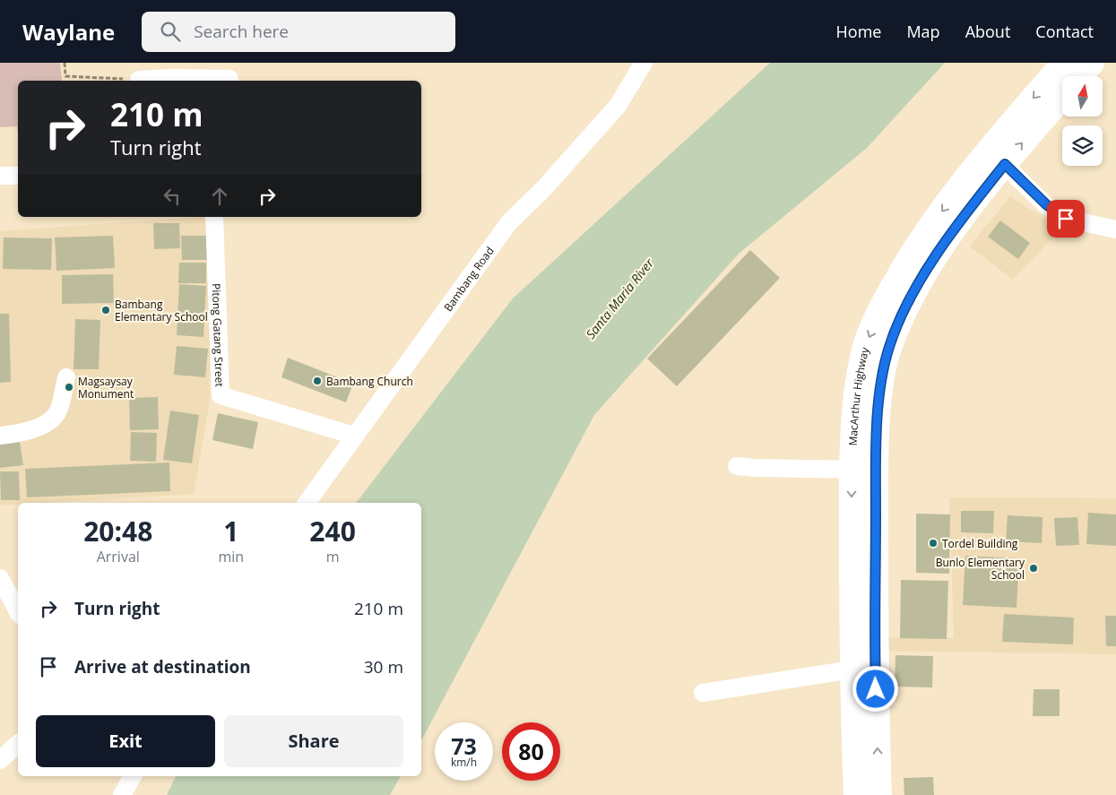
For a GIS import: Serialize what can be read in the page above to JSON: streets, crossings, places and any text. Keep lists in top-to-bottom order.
{
  "streets": {
    "highway": ["MacArthur Highway"],
    "street": ["Bambang Road", "Pitong Gatang Street"]
  },
  "crossings": [
    ["Bambang Road", "Pitong Gatang Street"]
  ],
  "water": ["Santa Maria River"],
  "places": [
    "Bambang Elementary School",
    "Bambang Church",
    "Magsaysay Monument",
    "Tordel Building",
    "Bunlo Elementary School"
  ],
  "north": "top",
  "page": {
    "header": "Waylane",
    "search": "Search here",
    "nav": [
      "Home",
      "Map",
      "About",
      "Contact"
    ],
    "turn": ["210 m", "Turn right"],
    "eta": [
      "20:48",
      "Arrival",
      "1",
      "min",
      "240",
      "m"
    ],
    "list": [
      {
        "name": "Turn right",
        "value": "210 m"
      },
      {
        "name": "Arrive at destination",
        "value": "30 m"
      }
    ],
    "buttons": ["Exit", "Share"],
    "speed": "73 km/h",
    "limit": "80"
  }
}
